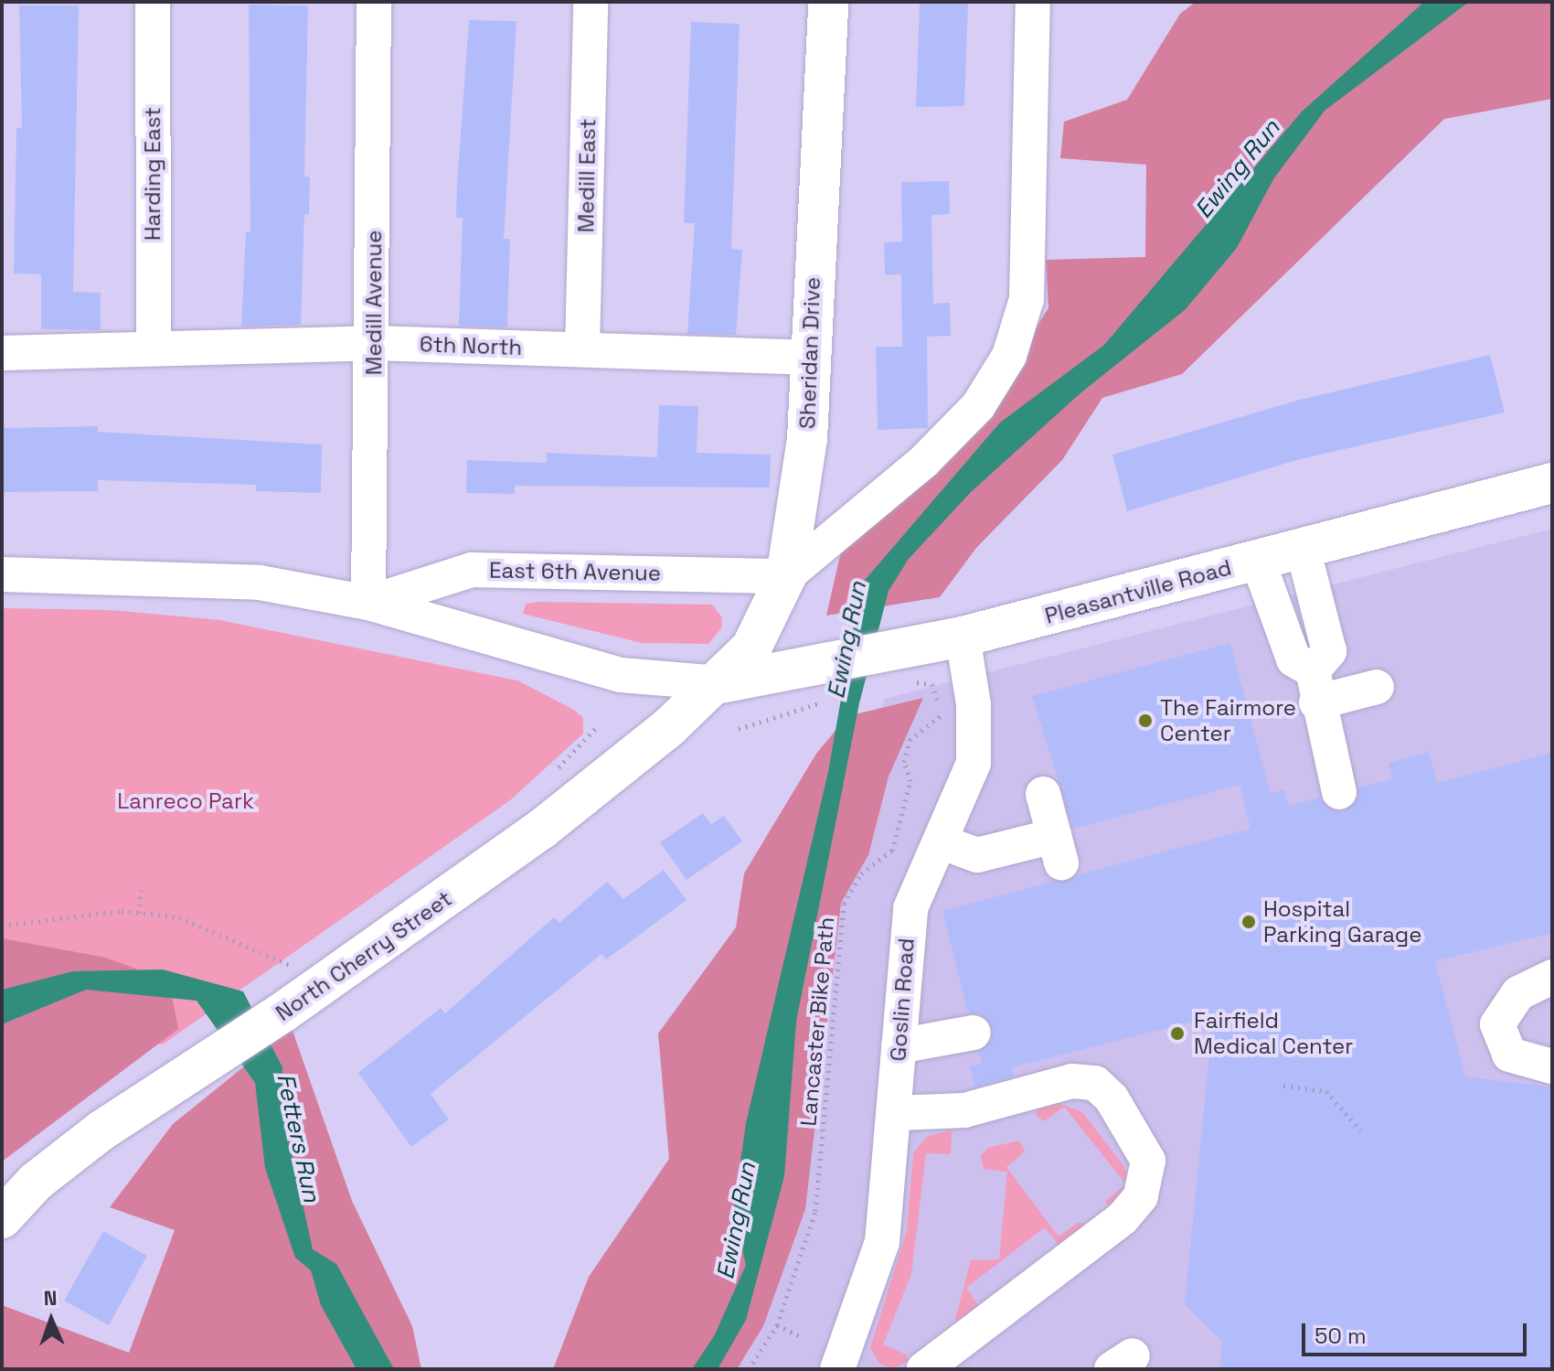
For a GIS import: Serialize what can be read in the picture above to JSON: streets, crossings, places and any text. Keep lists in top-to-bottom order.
{
  "streets": {
    "main road": ["Sheridan Drive", "Pleasantville Road", "North Cherry Street"],
    "street": [
      "Harding East",
      "Medill East",
      "Medill Avenue",
      "6th North",
      "East 6th Avenue",
      "Goslin Road"
    ],
    "path": ["Lancaster Bike Path"]
  },
  "crossings": [
    ["Harding East", "6th North"],
    ["Medill East", "6th North"],
    ["Medill Avenue", "6th North"],
    ["Medill Avenue", "East 6th Avenue"],
    ["6th North", "Sheridan Drive"],
    ["Sheridan Drive", "East 6th Avenue"],
    ["Sheridan Drive", "Pleasantville Road"],
    ["Sheridan Drive", "North Cherry Street"],
    ["East 6th Avenue", "Pleasantville Road"],
    ["East 6th Avenue", "North Cherry Street"],
    ["Pleasantville Road", "North Cherry Street"],
    ["Pleasantville Road", "Goslin Road"]
  ],
  "water": ["Ewing Run", "Fetters Run"],
  "parks": ["Lanreco Park"],
  "places": ["The Fairmore Center", "Hospital Parking Garage", "Fairfield Medical Center"],
  "scale_bar": "50 m",
  "north": "top"
}
